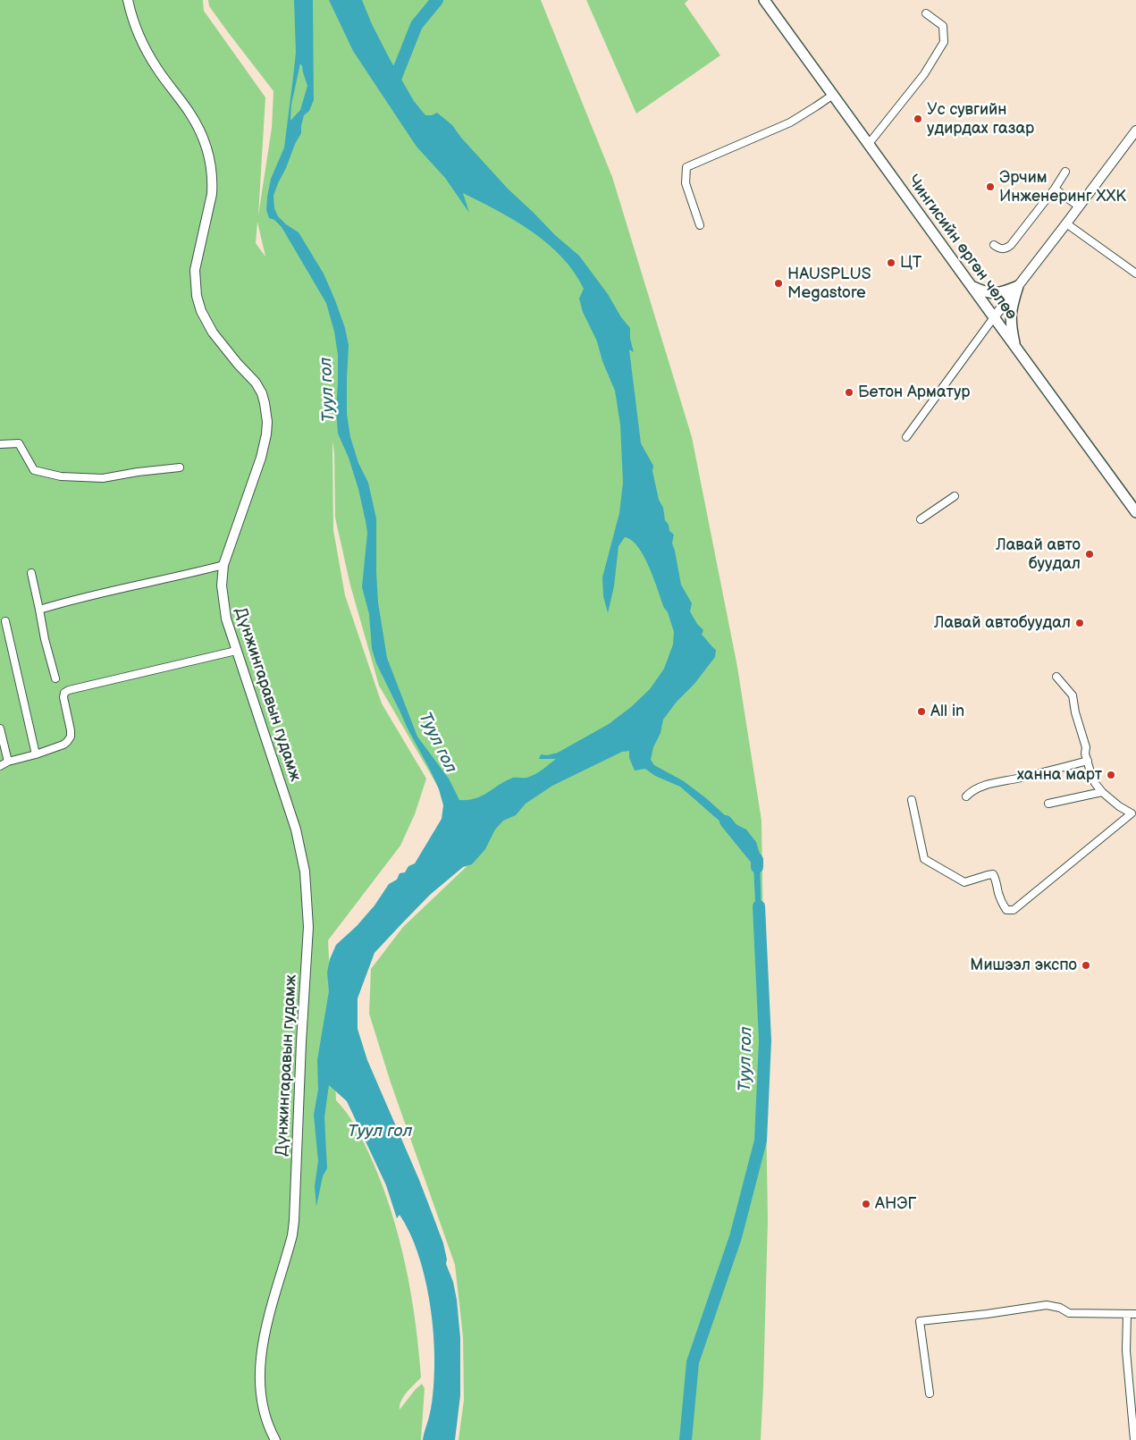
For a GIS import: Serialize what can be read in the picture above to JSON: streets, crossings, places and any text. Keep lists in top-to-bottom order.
{
  "streets": {
    "highway": ["Чингисийн өргөн чөлөө"],
    "main road": ["Дүнжингаравын гудамж"]
  },
  "water": ["Туул гол"],
  "places": [
    "Ус сувгийн удирдах газар",
    "Эрчим Инженеринг ХХК",
    "ЦТ",
    "HAUSPLUS Megastore",
    "Бетон Арматур",
    "Лавай авто буудал",
    "Лавай автобуудал",
    "All in",
    "ханна март",
    "Мишээл экспо",
    "АНЭГ"
  ]
}
